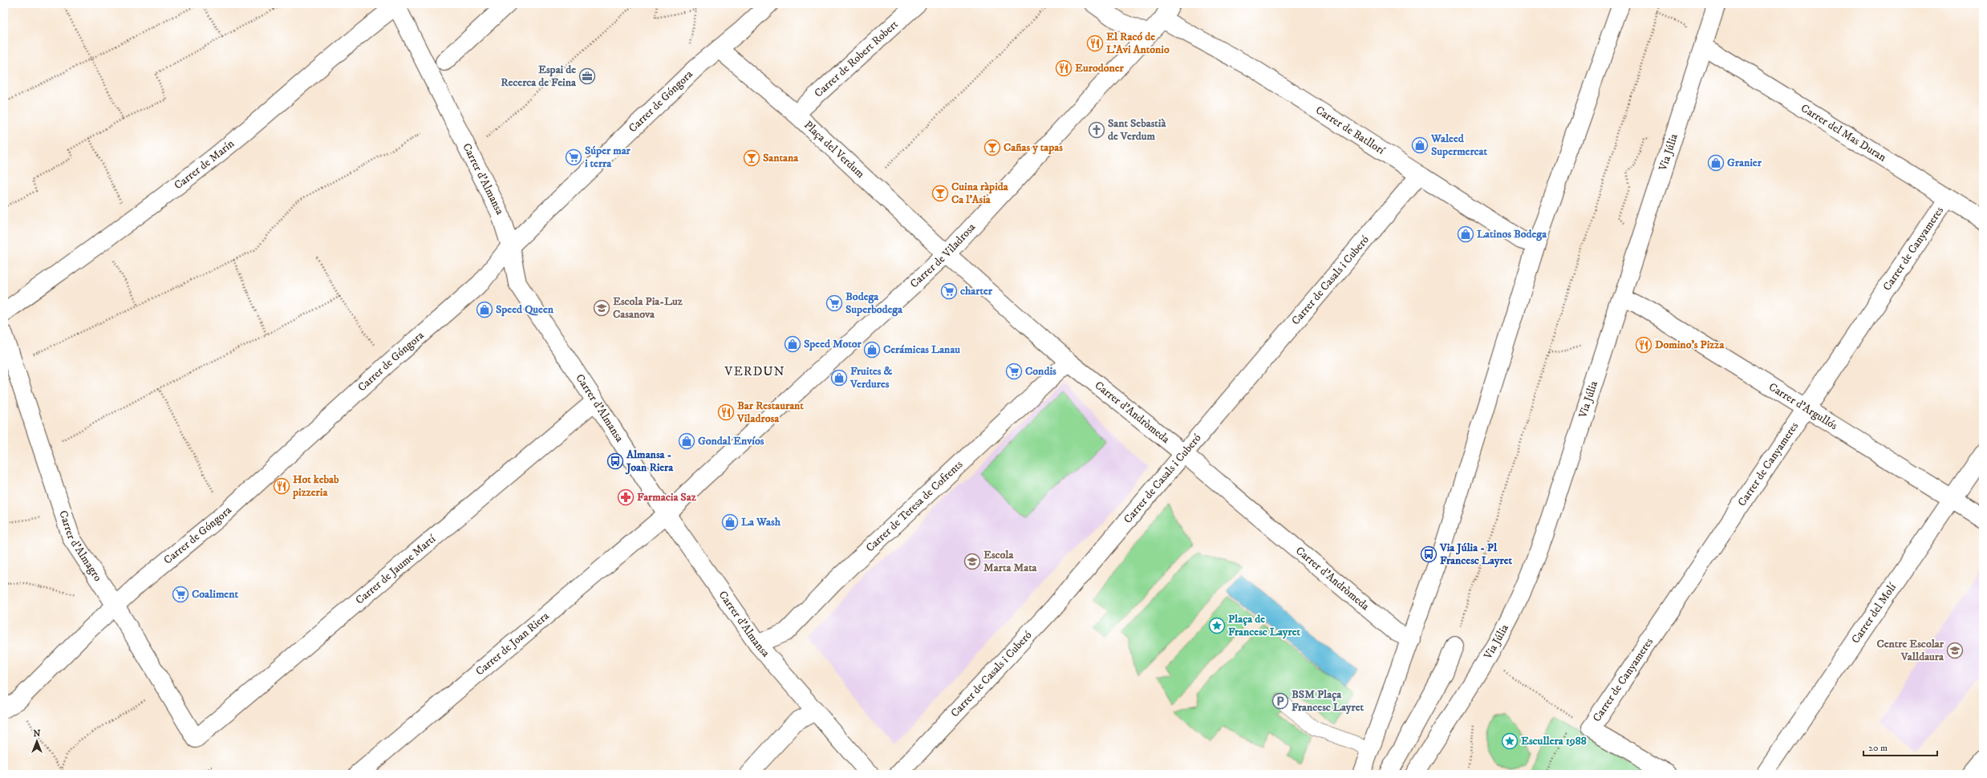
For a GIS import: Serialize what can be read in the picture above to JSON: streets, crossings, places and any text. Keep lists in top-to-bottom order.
{
  "streets": {
    "street": [
      "Carrer de Robert Robert",
      "Carrer de Góngora",
      "Carrer de Batllorí",
      "Carrer del Mas Duran",
      "Plaça del Verdum",
      "Via Júlia",
      "Carrer de Marín",
      "Carrer d'Almansa",
      "Carrer de Canyameres",
      "Carrer de Viladrosa",
      "Carrer de Casals i Cuberó",
      "Carrer d'Argullós",
      "Carrer d'Andròmeda",
      "Carrer de Teresa de Cofrents",
      "Carrer d'Almagro",
      "Carrer de Jaume Martí",
      "Carrer del Molí",
      "Carrer de Joan Riera"
    ]
  },
  "crossings": [
    ["Carrer de Robert Robert", "Plaça del Verdum"],
    ["Carrer de Góngora", "Plaça del Verdum"],
    ["Carrer de Góngora", "Carrer d'Almansa"],
    ["Carrer de Góngora", "Carrer d'Almagro"],
    ["Carrer de Batllorí", "Carrer de Viladrosa"],
    ["Carrer de Batllorí", "Carrer de Casals i Cuberó"],
    ["Carrer del Mas Duran", "Via Júlia"],
    ["Carrer del Mas Duran", "Carrer de Canyameres"],
    ["Plaça del Verdum", "Carrer de Viladrosa"],
    ["Plaça del Verdum", "Carrer d'Andròmeda"],
    ["Via Júlia", "Carrer d'Argullós"],
    ["Carrer de Marín", "Carrer d'Almansa"],
    ["Carrer d'Almansa", "Carrer de Viladrosa"],
    ["Carrer d'Almansa", "Carrer de Teresa de Cofrents"],
    ["Carrer d'Almansa", "Carrer de Jaume Martí"],
    ["Carrer d'Almansa", "Carrer de Joan Riera"],
    ["Carrer de Canyameres", "Carrer d'Argullós"],
    ["Carrer de Viladrosa", "Carrer d'Andròmeda"],
    ["Carrer de Viladrosa", "Carrer de Joan Riera"],
    ["Carrer de Casals i Cuberó", "Carrer d'Andròmeda"],
    ["Carrer d'Argullós", "Carrer del Molí"],
    ["Carrer d'Andròmeda", "Carrer de Teresa de Cofrents"],
    ["Carrer d'Almagro", "Carrer de Jaume Martí"]
  ],
  "districts": ["VERDUN"],
  "places": {
    "restaurant": [
      "El Racó de L'Avi Antonio",
      "Eurodoner",
      "Domino's Pizza",
      "Bar Restaurant Viladrosa",
      "Hot kebab pizzeria"
    ],
    "office": ["Espai de Recerca de Feina"],
    "church": ["Sant Sebastià de Verdum"],
    "shop": [
      "Waleed Supermercat",
      "Granier",
      "Latinos Bodega",
      "Speed Queen",
      "Speed Motor",
      "Cerámicas Lanau",
      "Fruites & Verdures",
      "Gondal Envíos",
      "La Wash"
    ],
    "bar": ["Cañas y tapas", "Santana", "Cuina ràpida Ca l'Asia"],
    "supermarket": [
      "Súper mar i terra",
      "charter",
      "Bodega Superbodega",
      "Condis",
      "Coaliment"
    ],
    "school or university": ["Escola Pia-Luz Casanova", "Escola Marta Mata", "Centre Escolar Valldaura"],
    "bus stop": ["Almansa - Joan Riera", "Via Júlia - Pl Francesc Layret"],
    "pharmacy": ["Farmacia Saz"],
    "place": ["Plaça de Francesc Layret", "Escullera 1988"],
    "parking": ["BSM Plaça Francesc Layret"]
  },
  "scale_bar": "20 m",
  "north": "top"
}
